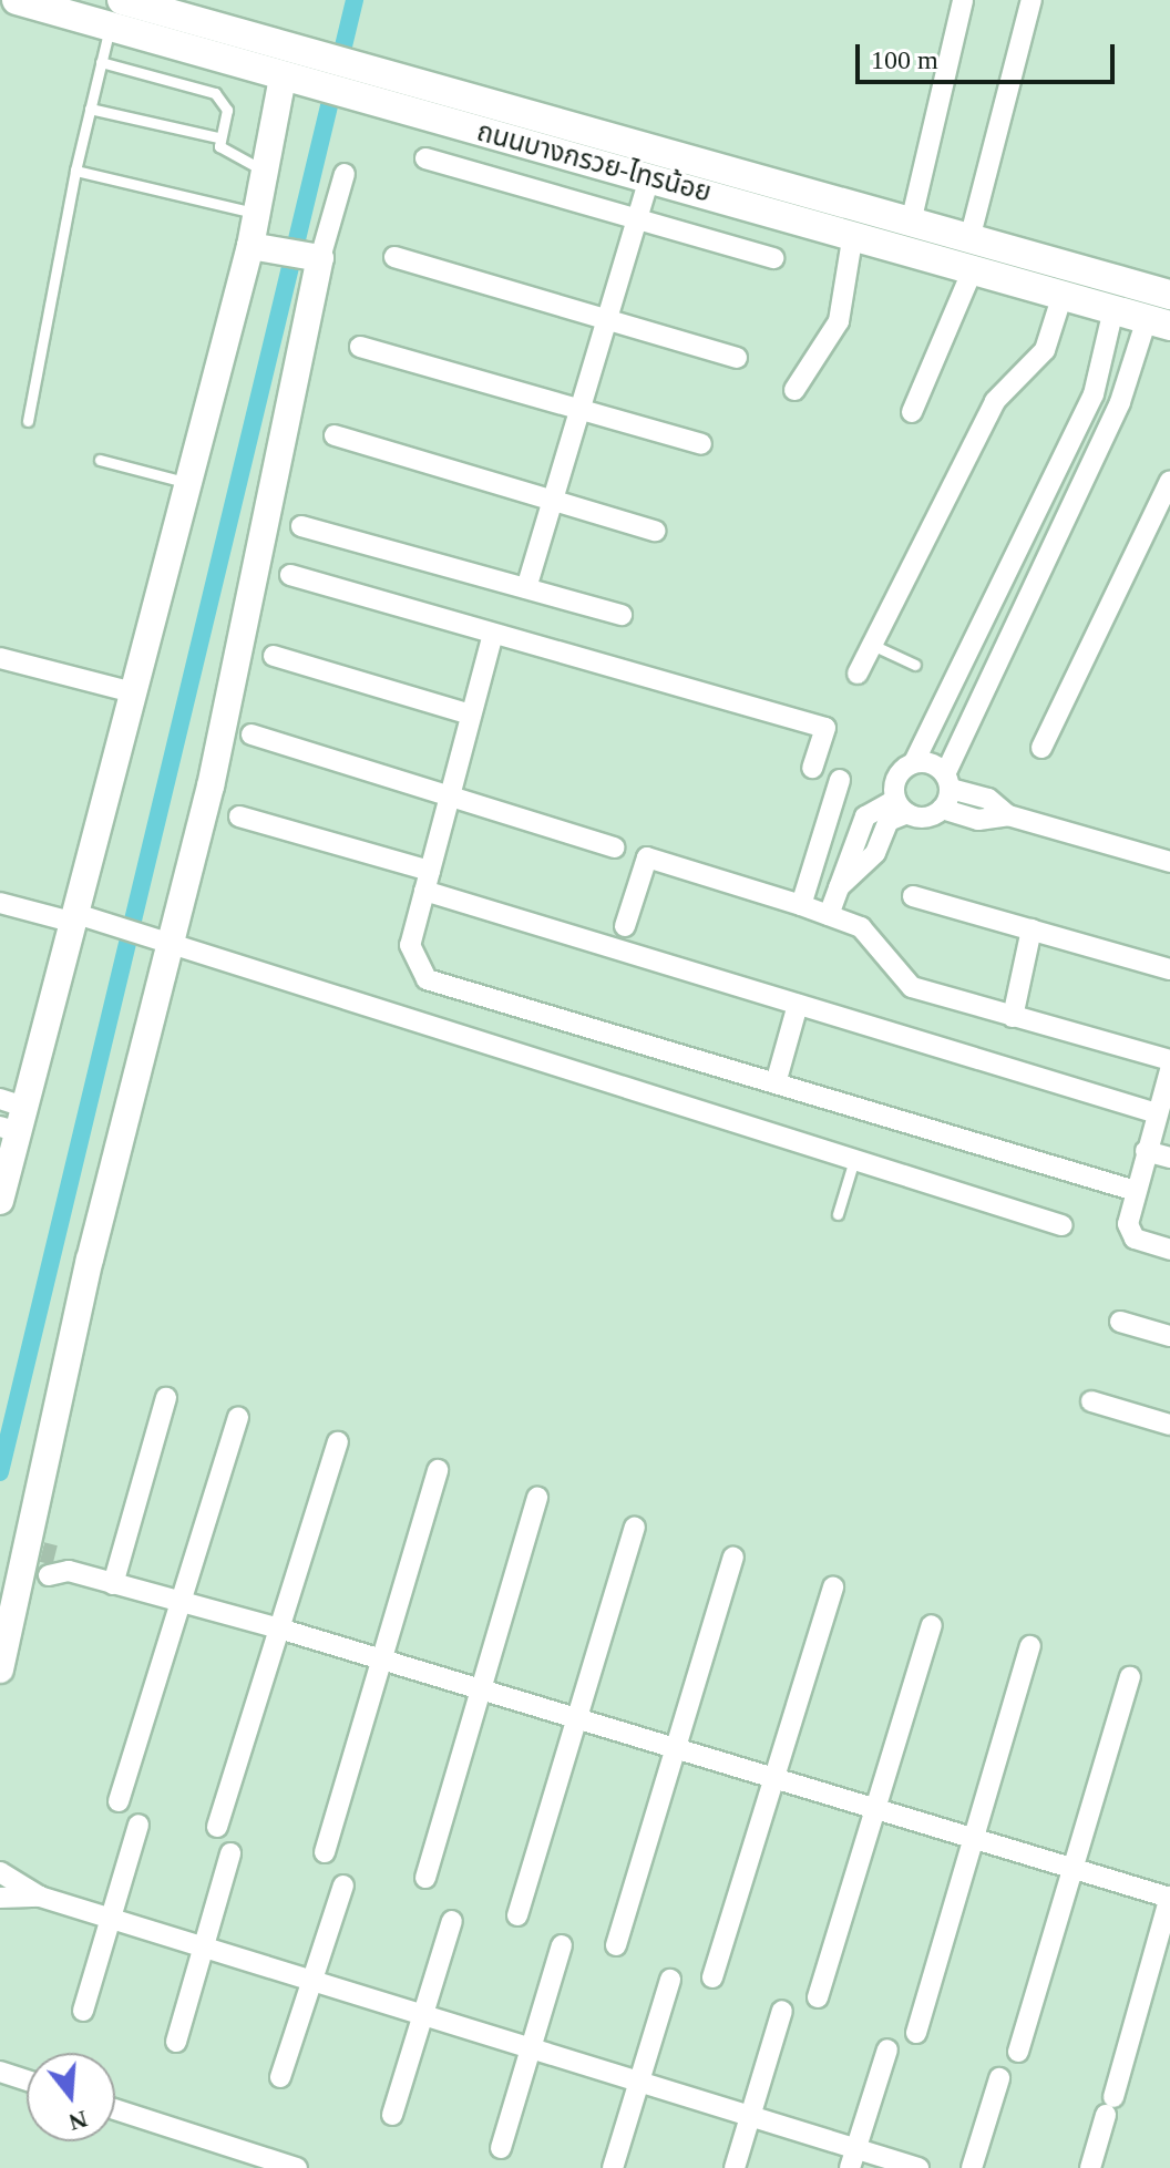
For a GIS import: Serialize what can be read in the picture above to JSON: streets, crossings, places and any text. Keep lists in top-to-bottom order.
{
  "streets": {
    "main road": ["ถนนบางกรวย-ไทรน้อย"]
  },
  "scale_bar": "100 m",
  "north": "bottom"
}
